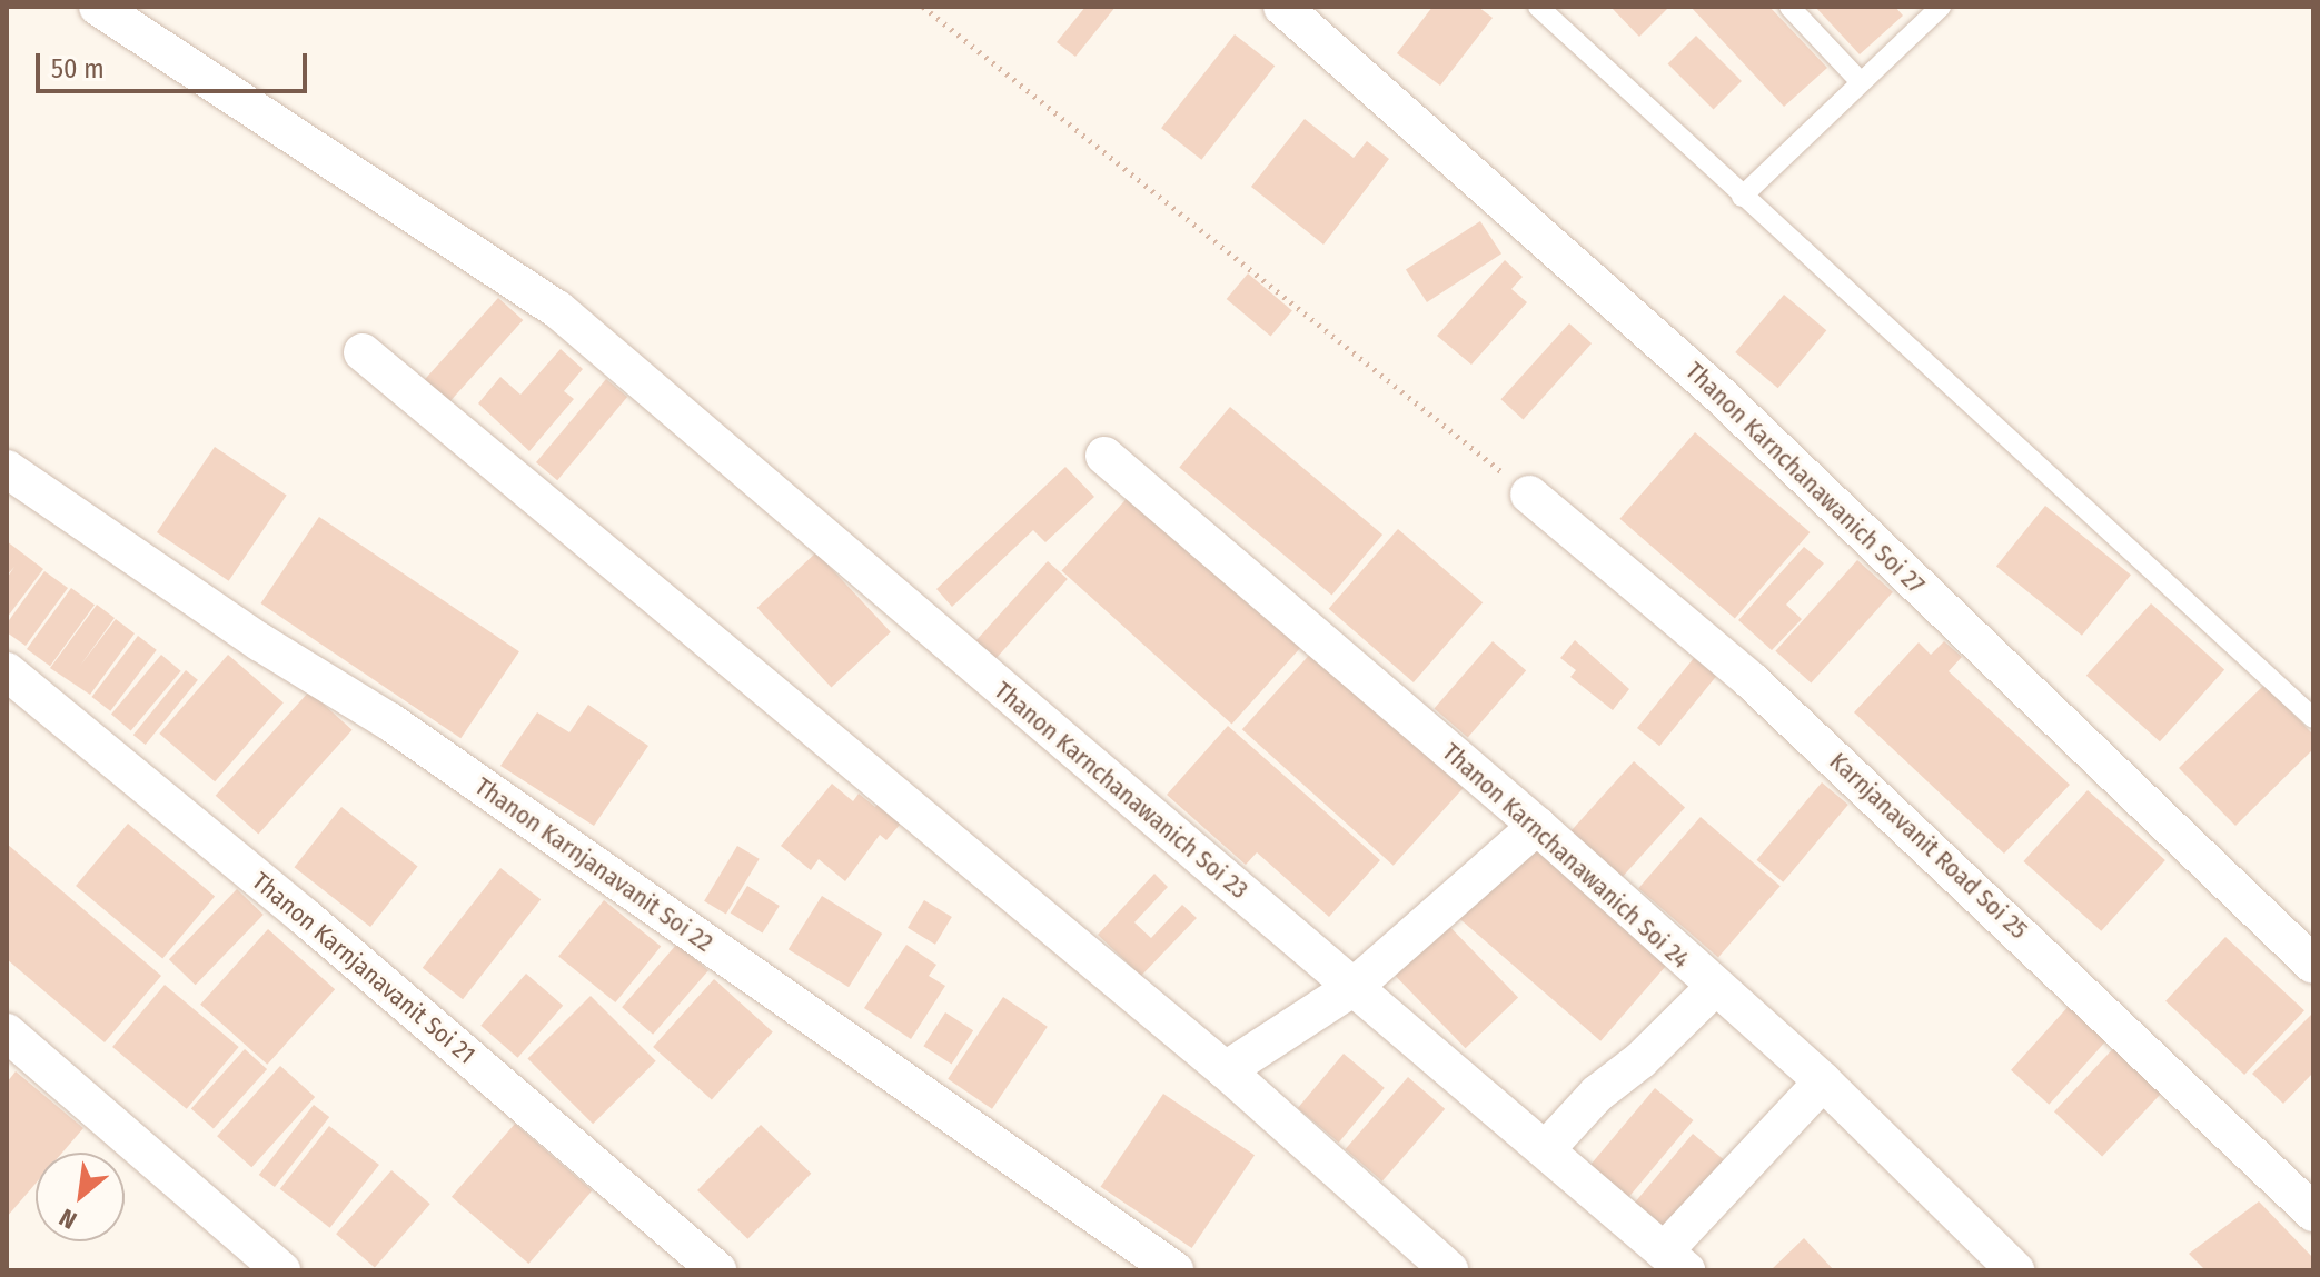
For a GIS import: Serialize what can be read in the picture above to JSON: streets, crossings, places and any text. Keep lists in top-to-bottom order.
{
  "streets": {
    "street": [
      "Thanon Karnchanawanich Soi 27",
      "Thanon Karnchanawanich Soi 23",
      "Karnjanavanit Road Soi 25",
      "Thanon Karnchanawanich Soi 24",
      "Thanon Karnjanavanit Soi 22",
      "Thanon Karnjanavanit Soi 21"
    ]
  },
  "scale_bar": "50 m",
  "north": "bottom left"
}
